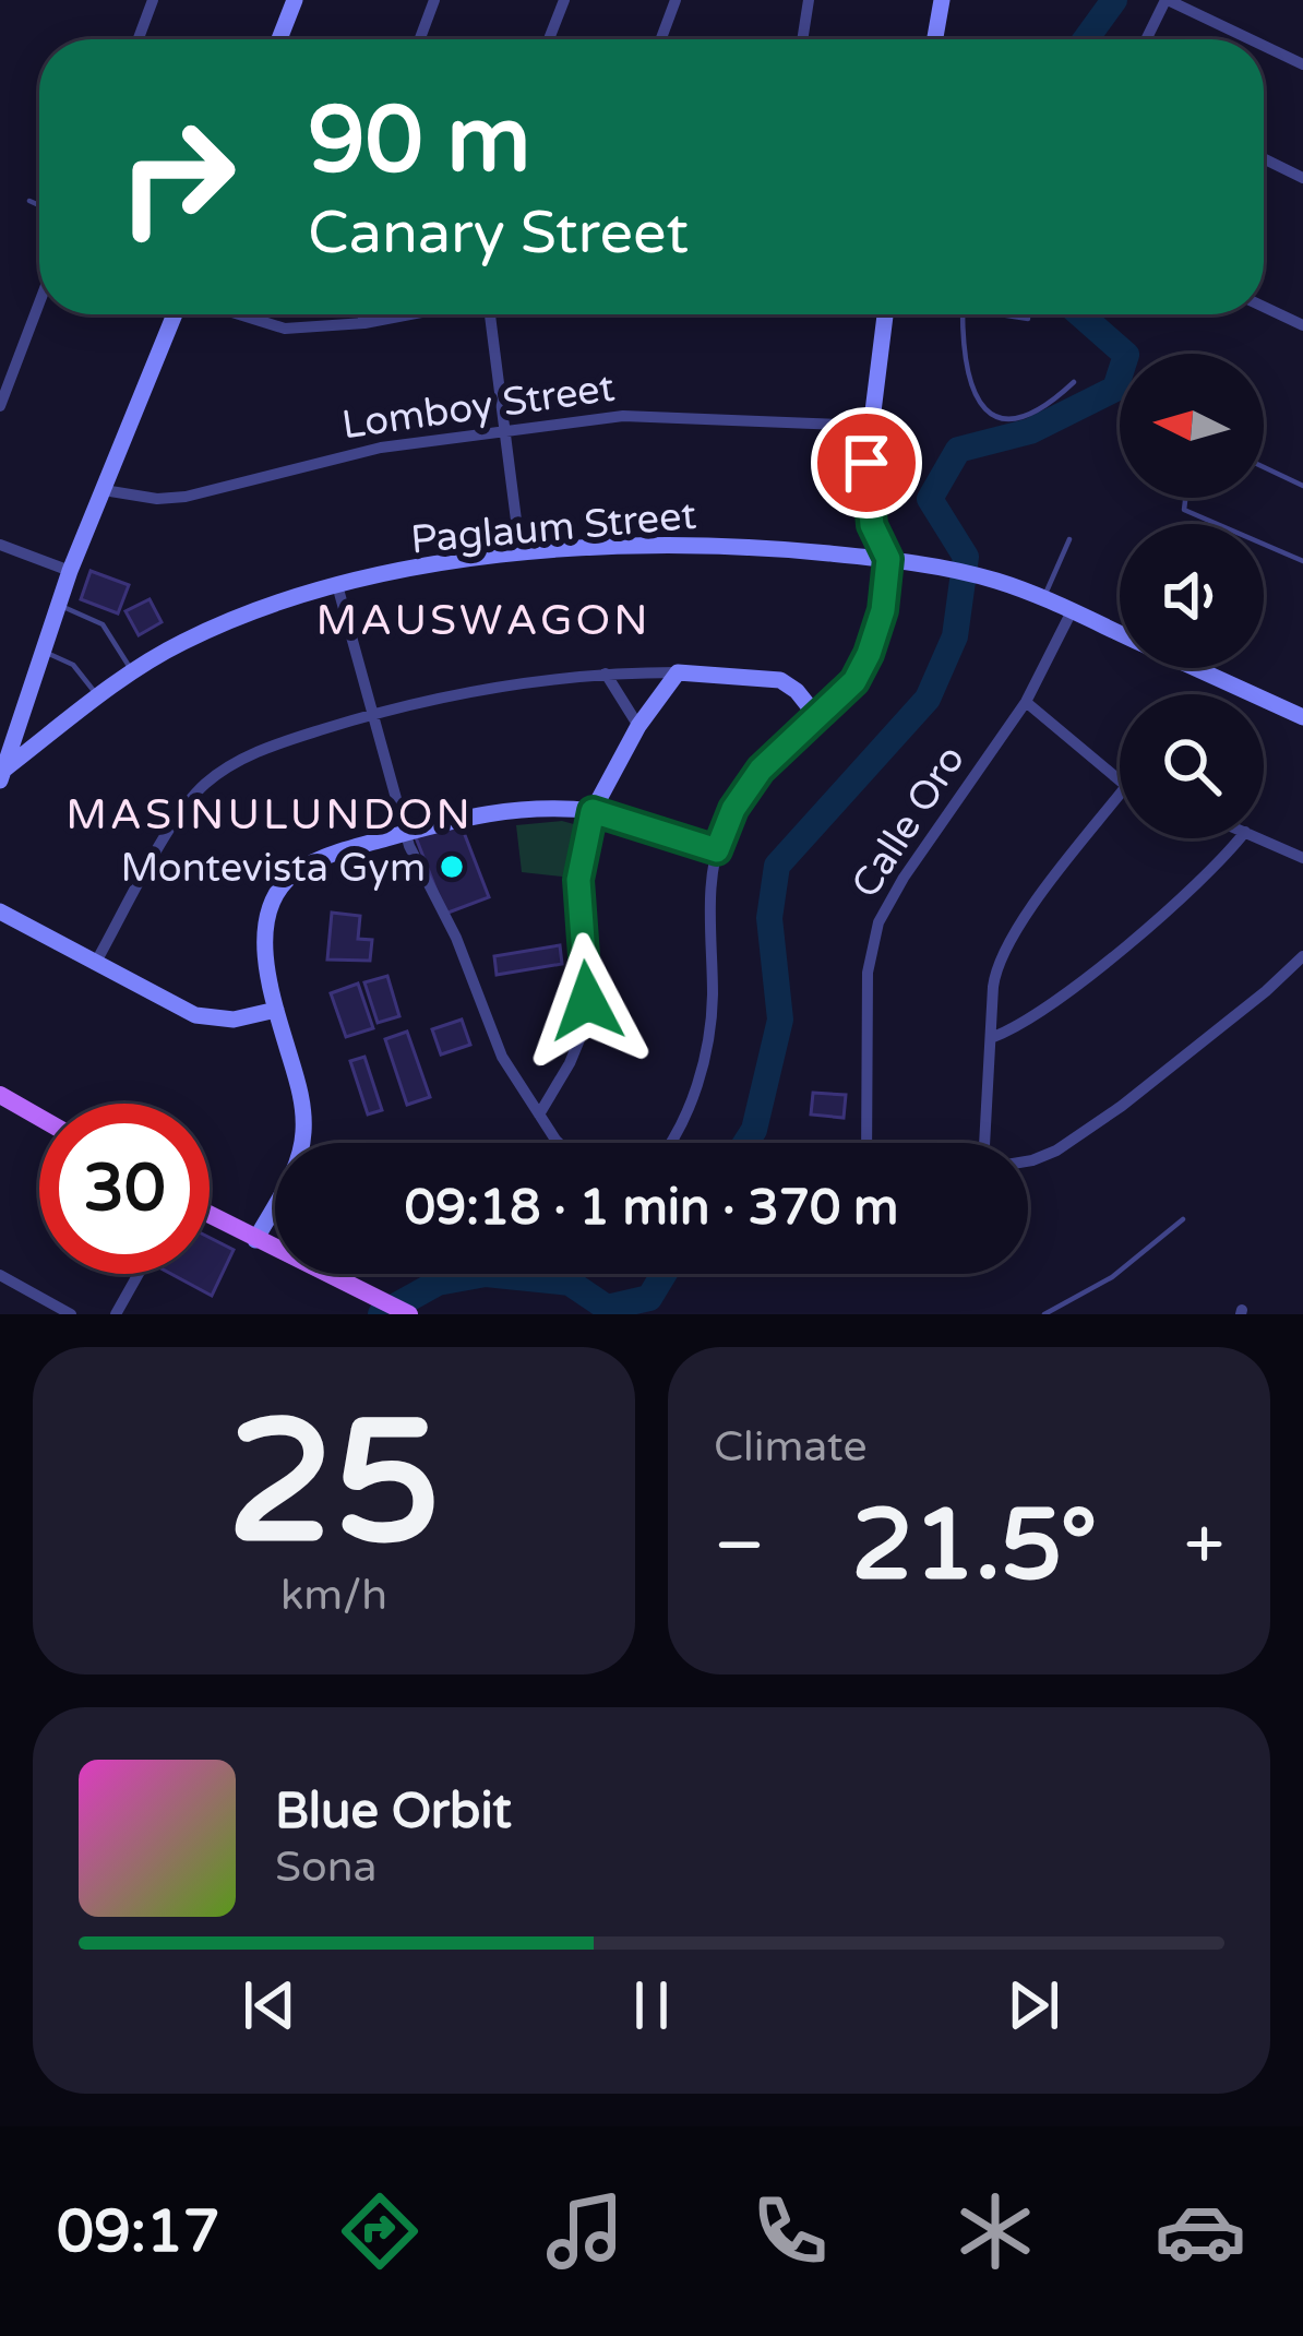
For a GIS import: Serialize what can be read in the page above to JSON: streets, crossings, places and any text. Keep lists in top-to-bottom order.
{
  "streets": {
    "street": ["Lomboy Street", "Paglaum Street", "Calle Oro"]
  },
  "crossings": [
    ["Paglaum Street", "Calle Oro"]
  ],
  "districts": ["MAUSWAGON", "MASINULUNDON"],
  "places": ["Montevista Gym"],
  "north": "left",
  "page": {
    "turn": ["90 m", "Canary Street"],
    "limit": "30",
    "trip": "09:18 · 1 min · 370 m",
    "tile": [
      ["25", "km/h"],
      "Climate"
    ],
    "heat": ["−", "21.5°", "+"],
    "song": ["Blue Orbit", "Sona"],
    "tabs": "09:17"
  }
}
